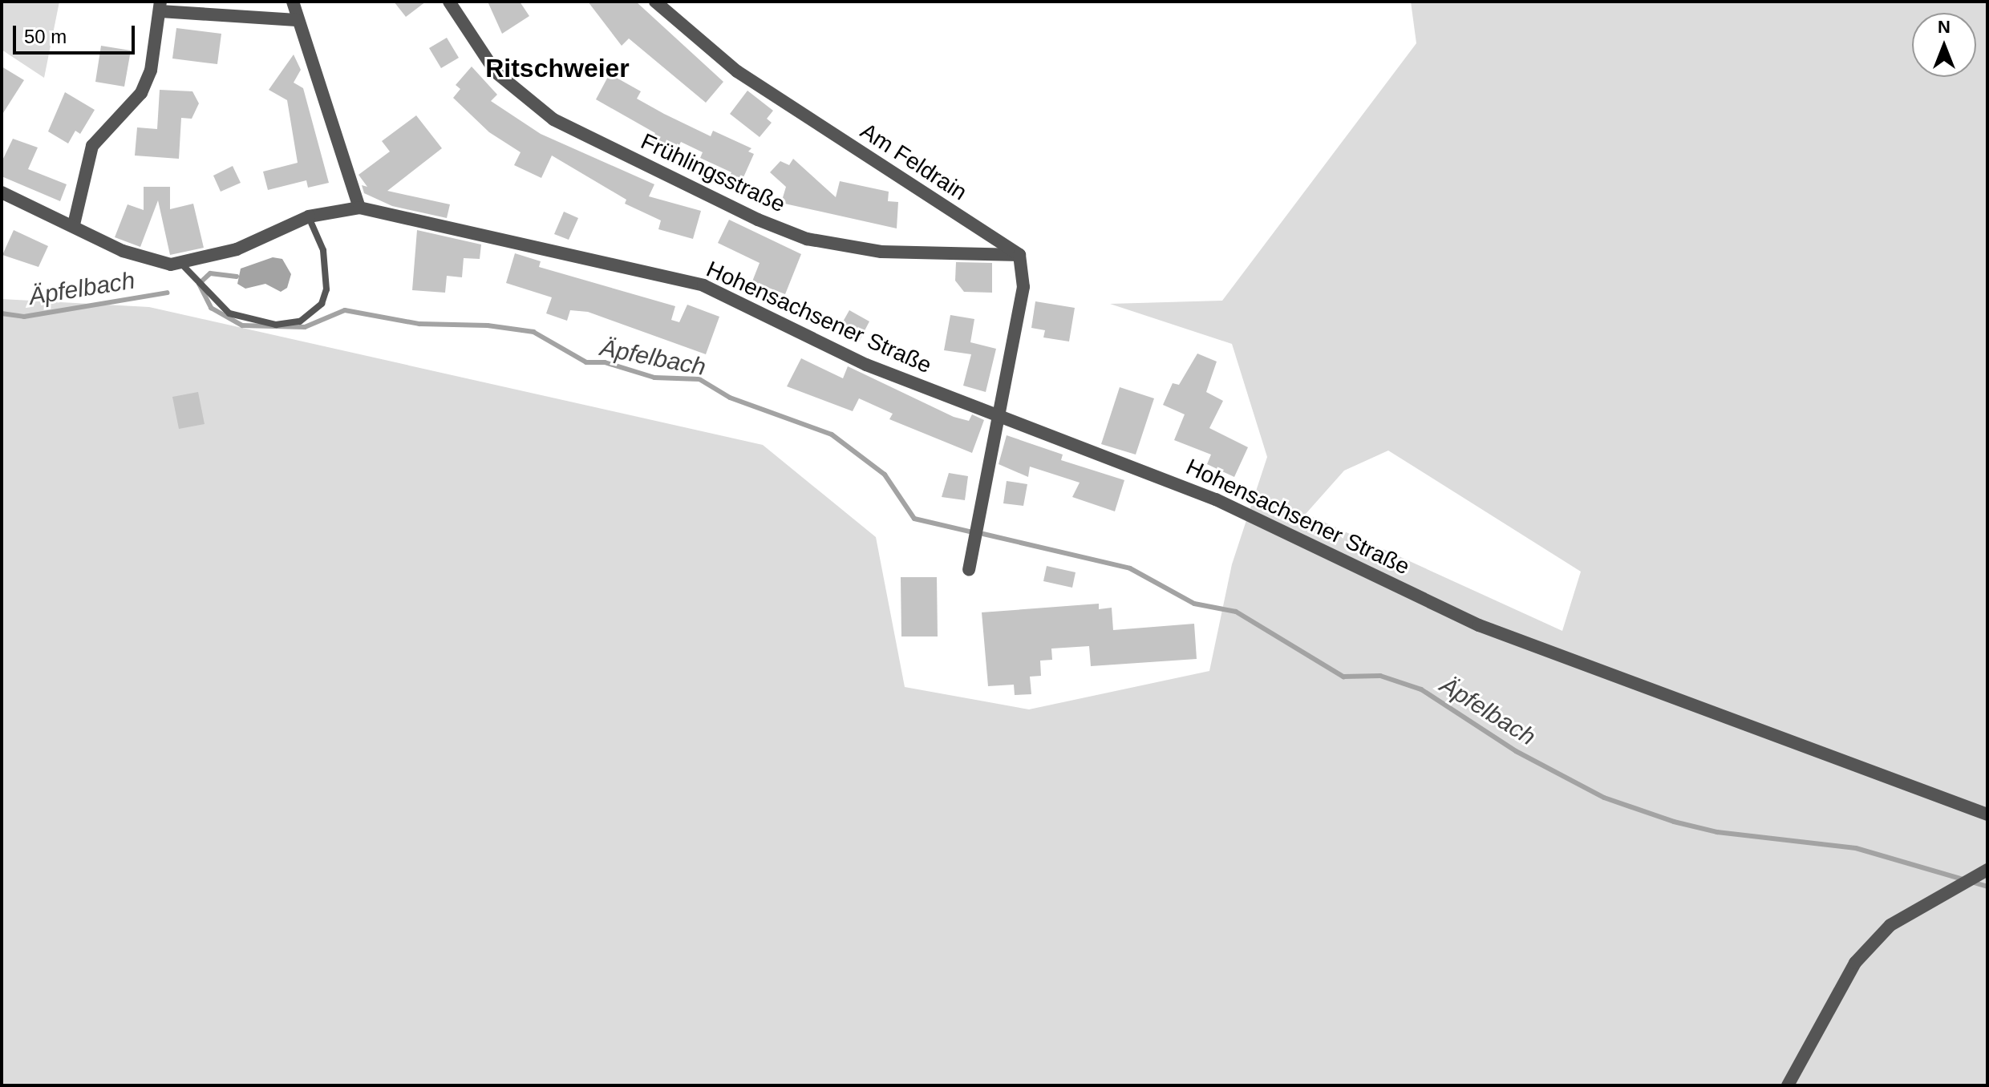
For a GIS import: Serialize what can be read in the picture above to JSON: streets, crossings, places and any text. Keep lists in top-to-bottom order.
{
  "streets": {
    "street": ["Am Feldrain", "Frühlingsstraße", "Hohensachsener Straße"]
  },
  "crossings": [
    ["Am Feldrain", "Frühlingsstraße"]
  ],
  "districts": ["Ritschweier"],
  "water": ["Äpfelbach"],
  "scale_bar": "50 m",
  "north": "top"
}
